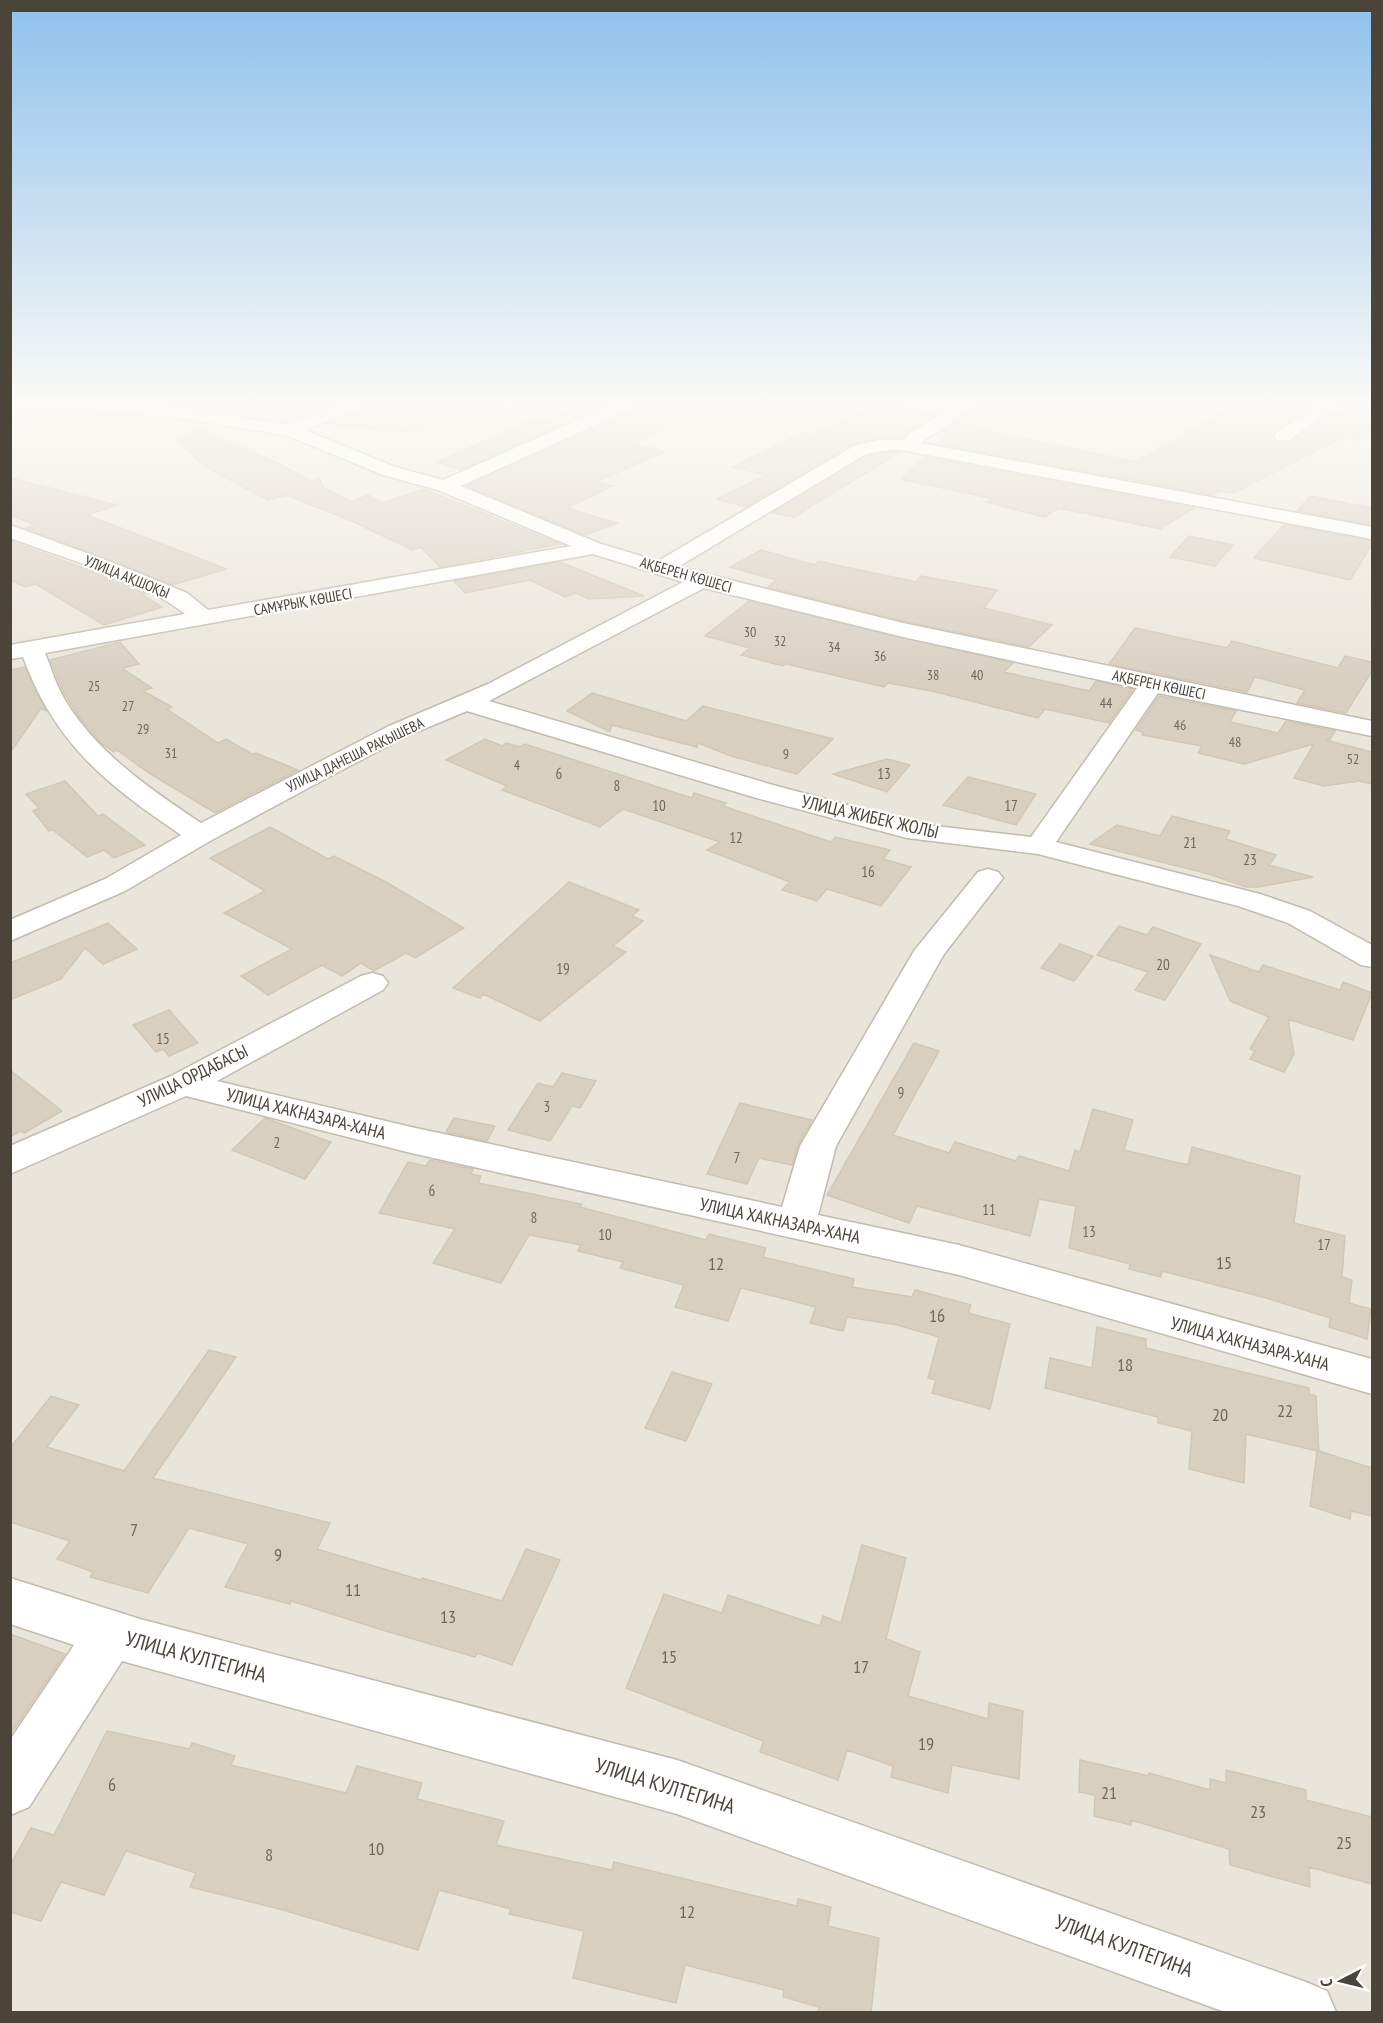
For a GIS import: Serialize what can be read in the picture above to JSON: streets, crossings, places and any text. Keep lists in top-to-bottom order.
{
  "streets": {
    "street": [
      "АҚБЕРЕН КӨШЕСІ",
      "УЛИЦА АҚШОҚЫ",
      "САМҰРЫҚ КӨШЕСІ",
      "УЛИЦА ДАНЕША РАКЫШЕВА",
      "УЛИЦА ЖИБЕК ЖОЛЫ",
      "УЛИЦА ОРДАБАСЫ",
      "УЛИЦА ХАКНАЗАРА-ХАНА",
      "УЛИЦА КУЛТЕГИНА"
    ]
  },
  "crossings": [
    ["АҚБЕРЕН КӨШЕСІ", "САМҰРЫҚ КӨШЕСІ"],
    ["АҚБЕРЕН КӨШЕСІ", "УЛИЦА ДАНЕША РАКЫШЕВА"],
    ["УЛИЦА АҚШОҚЫ", "САМҰРЫҚ КӨШЕСІ"],
    ["УЛИЦА ДАНЕША РАКЫШЕВА", "УЛИЦА ЖИБЕК ЖОЛЫ"],
    ["УЛИЦА ОРДАБАСЫ", "УЛИЦА ХАКНАЗАРА-ХАНА"]
  ],
  "house_numbers": [
    "30",
    "32",
    "34",
    "36",
    "38",
    "40",
    "25",
    "44",
    "27",
    "46",
    "29",
    "48",
    "31",
    "9",
    "52",
    "4",
    "6",
    "13",
    "8",
    "10",
    "17",
    "12",
    "21",
    "23",
    "16",
    "20",
    "19",
    "15",
    "9",
    "3",
    "2",
    "7",
    "6",
    "11",
    "8",
    "13",
    "10",
    "17",
    "15",
    "12",
    "16",
    "18",
    "22",
    "20",
    "7",
    "9",
    "11",
    "13",
    "15",
    "17",
    "19",
    "6",
    "21",
    "23",
    "25",
    "10",
    "8",
    "12"
  ],
  "north": "left"
}
